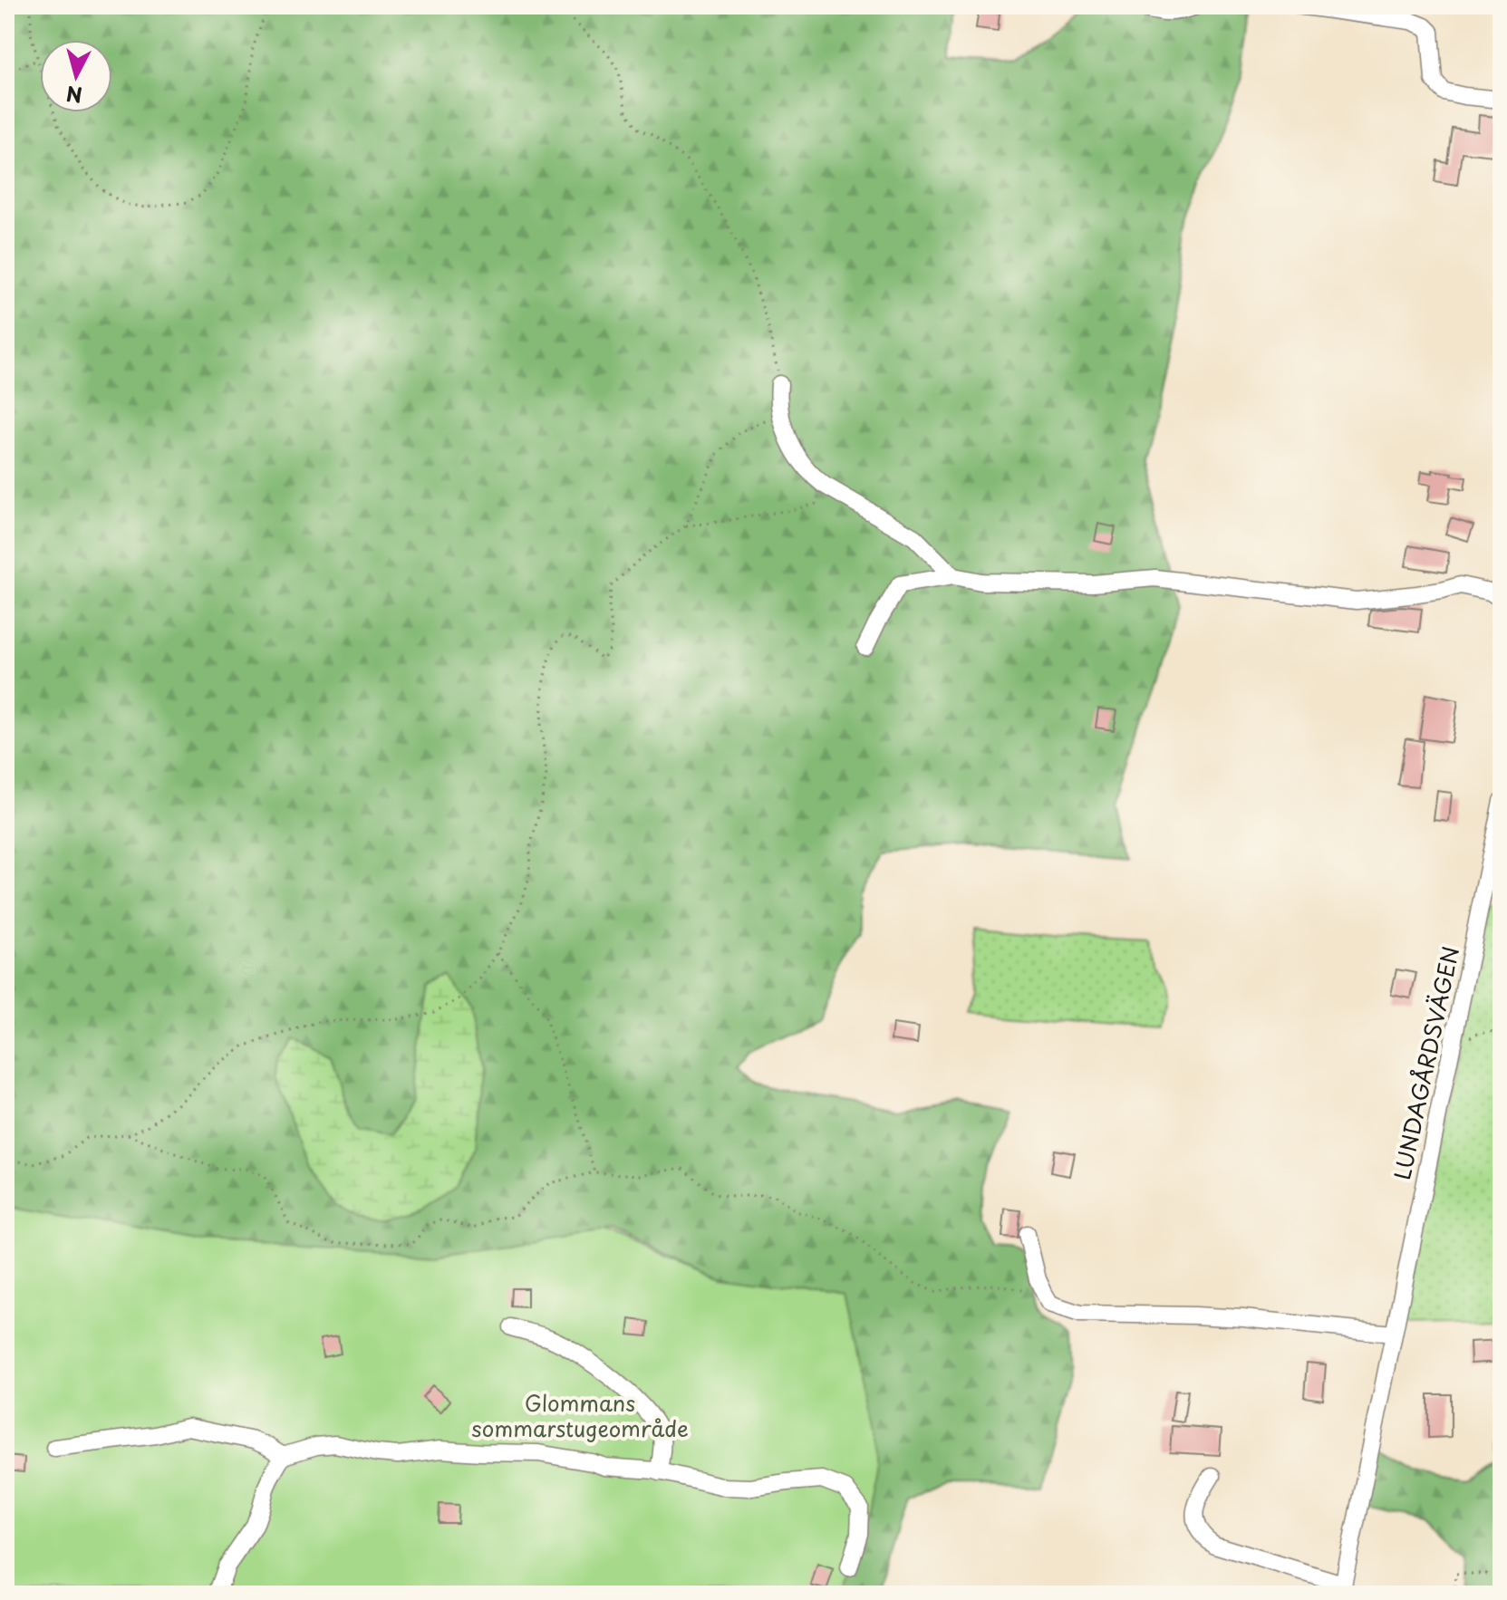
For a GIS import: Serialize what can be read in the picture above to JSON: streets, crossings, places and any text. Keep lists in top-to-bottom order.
{
  "streets": {
    "street": ["LUNDAGÅRDSVÄGEN"]
  },
  "parks": ["Glommans sommarstugeområde"],
  "north": "bottom"
}
